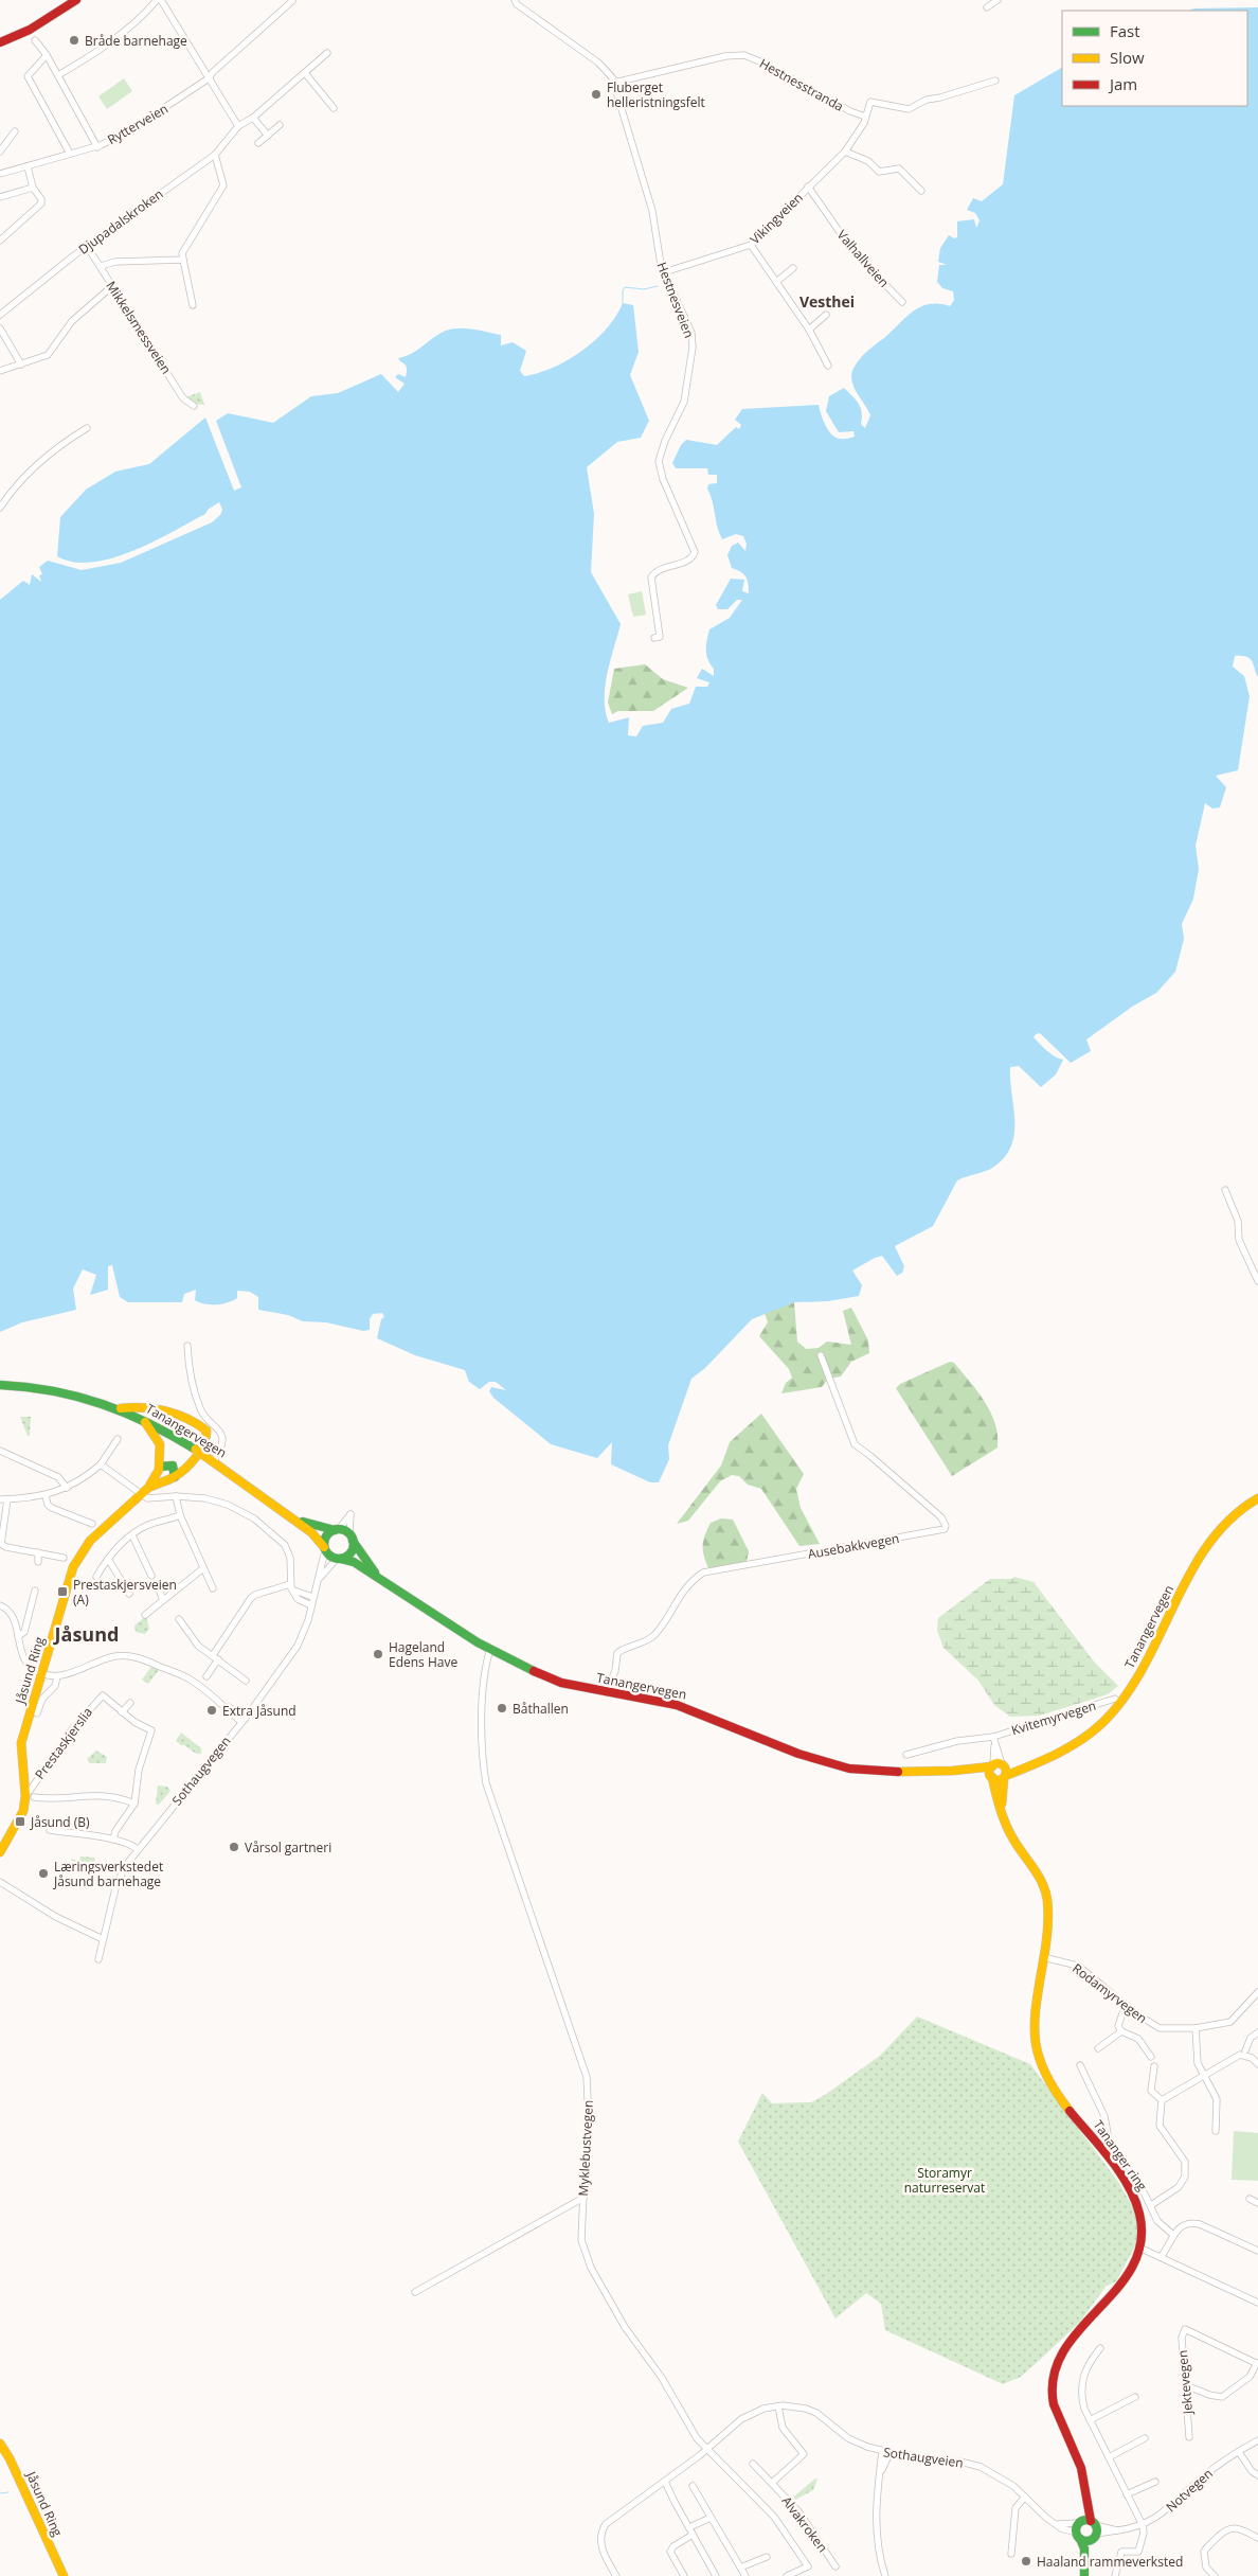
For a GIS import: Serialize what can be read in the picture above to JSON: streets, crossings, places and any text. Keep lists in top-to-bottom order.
{
  "streets": {
    "main road": ["Tanangervegen", "Jåsund Ring", "Tananger ring"],
    "street": [
      "Hestnesstranda",
      "Rytterveien",
      "Vikingveien",
      "Djupadalskroken",
      "Valhallveien",
      "Hestnesveien",
      "Mikkelsmessveien",
      "Ausebakkvegen",
      "Kvitemyrvegen",
      "Prestaskjerslia",
      "Sothaugvegen",
      "Rodamyrvegen",
      "Myklebustvegen",
      "Jektevegen",
      "Sothaugveien",
      "Notvegen",
      "Alvakroken"
    ]
  },
  "crossings": [
    ["Hestnesstranda", "Vikingveien"],
    ["Hestnesstranda", "Hestnesveien"],
    ["Vikingveien", "Valhallveien"],
    ["Vikingveien", "Hestnesveien"],
    ["Djupadalskroken", "Mikkelsmessveien"],
    ["Tanangervegen", "Ausebakkvegen"],
    ["Tanangervegen", "Jåsund Ring"],
    ["Tanangervegen", "Kvitemyrvegen"],
    ["Tanangervegen", "Sothaugvegen"],
    ["Tanangervegen", "Myklebustvegen"],
    ["Tanangervegen", "Tananger ring"],
    ["Jåsund Ring", "Prestaskjerslia"],
    ["Kvitemyrvegen", "Tananger ring"],
    ["Rodamyrvegen", "Tananger ring"],
    ["Myklebustvegen", "Sothaugveien"],
    ["Tananger ring", "Sothaugveien"],
    ["Tananger ring", "Notvegen"],
    ["Sothaugveien", "Notvegen"]
  ],
  "districts": ["Vesthei", "Jåsund"],
  "parks": ["Storamyr naturreservat"],
  "places": {
    "other": [
      "Bråde barnehage",
      "Fluberget helleristningsfelt",
      "Hageland Edens Have",
      "Båthallen",
      "Extra Jåsund",
      "Vårsol gartneri",
      "Læringsverkstedet Jåsund barnehage",
      "Haaland rammeverksted"
    ],
    "transit": ["Prestaskjersveien (A)", "Jåsund (B)"]
  },
  "legend": ["Fast", "Slow", "Jam"]
}
